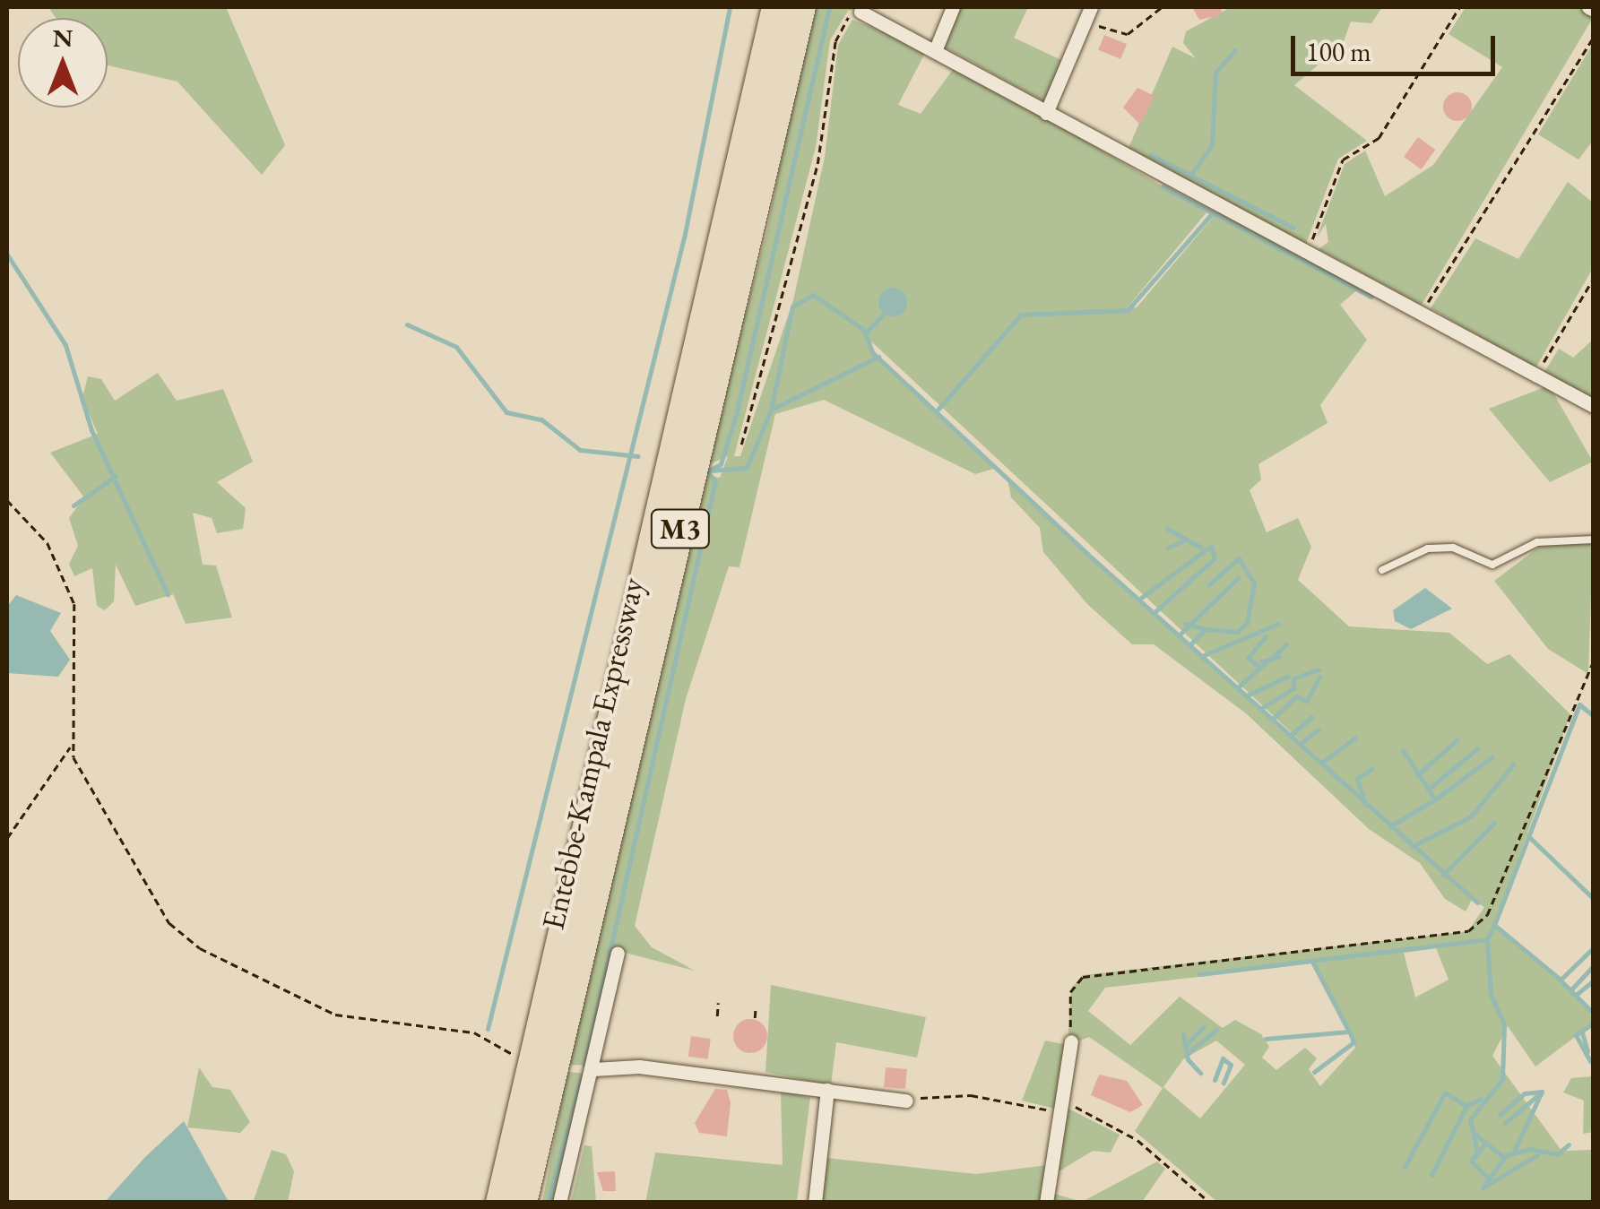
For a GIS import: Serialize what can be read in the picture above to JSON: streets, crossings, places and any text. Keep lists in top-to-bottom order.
{
  "streets": {
    "highway": ["M3", "Entebbe-Kampala Expressway"]
  },
  "scale_bar": "100 m",
  "north": "top"
}
